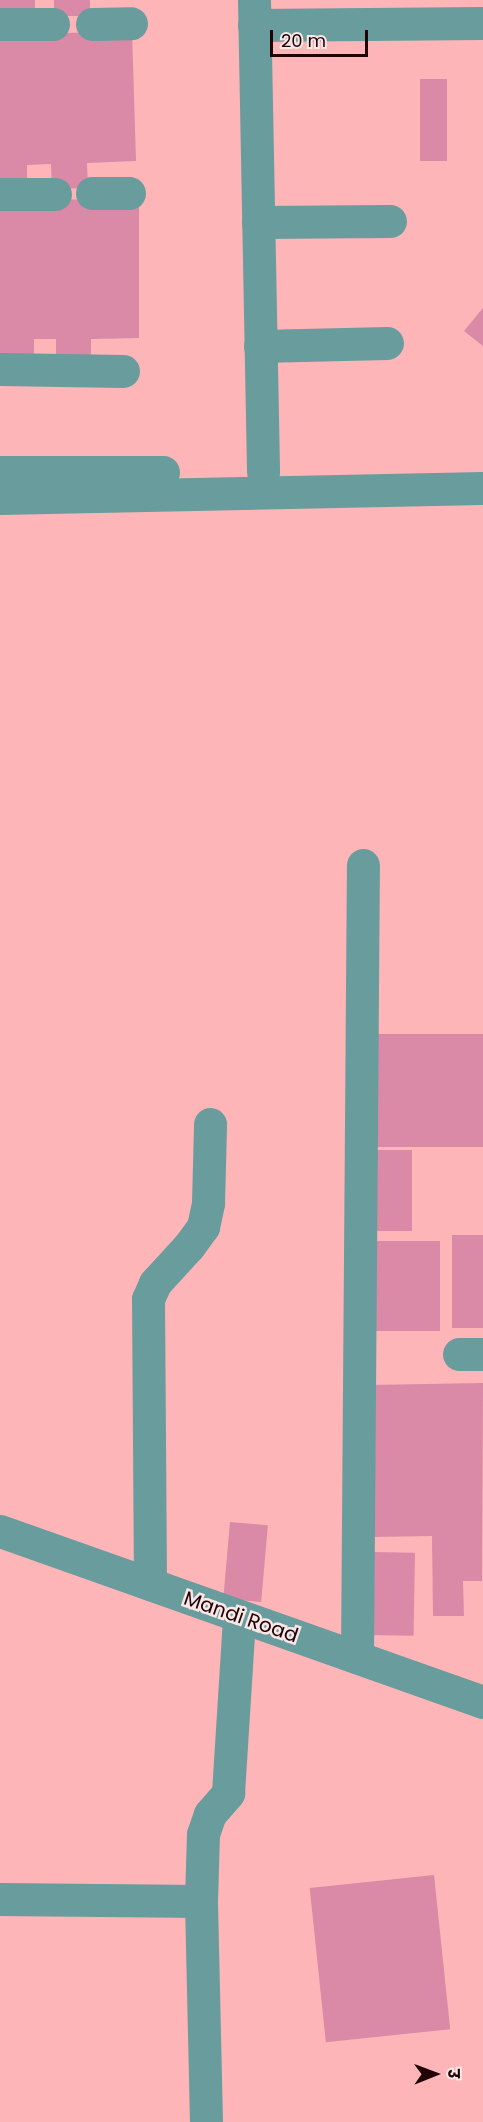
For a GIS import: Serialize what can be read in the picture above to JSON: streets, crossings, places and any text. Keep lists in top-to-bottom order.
{
  "streets": {
    "street": ["Mandi Road"]
  },
  "scale_bar": "20 m",
  "north": "right"
}
